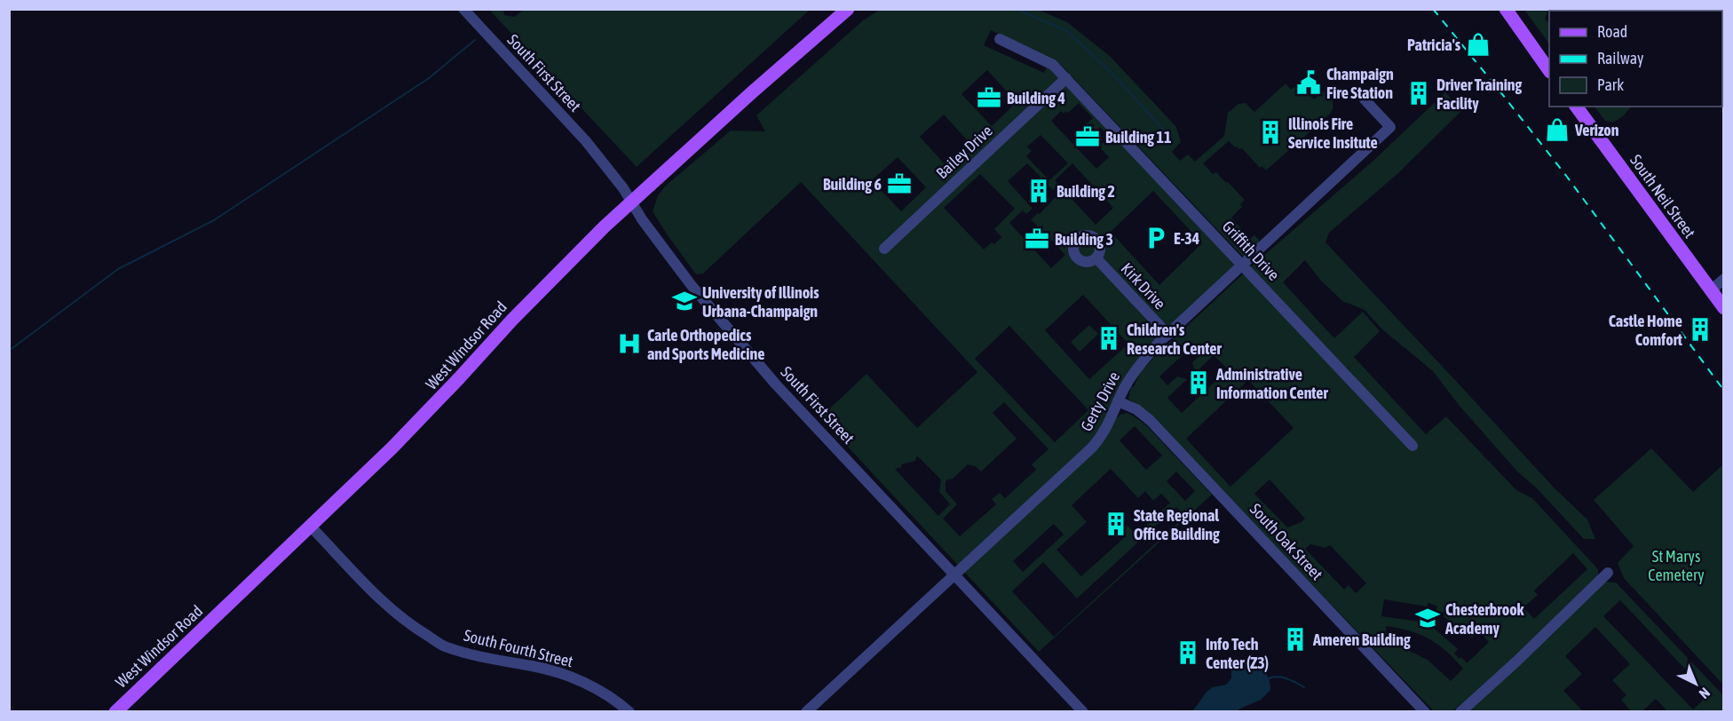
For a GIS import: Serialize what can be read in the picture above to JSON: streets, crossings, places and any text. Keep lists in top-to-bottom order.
{
  "streets": {
    "main road": ["South Neil Street", "West Windsor Road"],
    "street": [
      "South First Street",
      "Bailey Drive",
      "Griffith Drive",
      "Kirk Drive",
      "Gerty Drive",
      "South Oak Street",
      "South Fourth Street"
    ]
  },
  "crossings": [
    ["South First Street", "West Windsor Road"],
    ["South First Street", "Gerty Drive"],
    ["Bailey Drive", "Griffith Drive"],
    ["Griffith Drive", "Gerty Drive"],
    ["Kirk Drive", "Gerty Drive"],
    ["West Windsor Road", "South Fourth Street"],
    ["Gerty Drive", "South Oak Street"]
  ],
  "parks": ["St Marys Cemetery"],
  "places": {
    "shop": ["Patricia's", "Verizon"],
    "public building": ["Champaign Fire Station"],
    "building": [
      "Driver Training Facility",
      "Illinois Fire Service Insitute",
      "Building 2",
      "Castle Home Comfort",
      "Children's Research Center",
      "Administrative Information Center",
      "State Regional Office Building",
      "Ameren Building",
      "Info Tech Center (Z3)"
    ],
    "office": [
      "Building 4",
      "Building 11",
      "Building 6",
      "Building 3"
    ],
    "parking": ["E-34"],
    "school or university": ["University of Illinois Urbana-Champaign", "Chesterbrook Academy"],
    "hospital": ["Carle Orthopedics and Sports Medicine"]
  },
  "legend": ["Road", "Railway", "Park"],
  "north": "bottom right"
}
